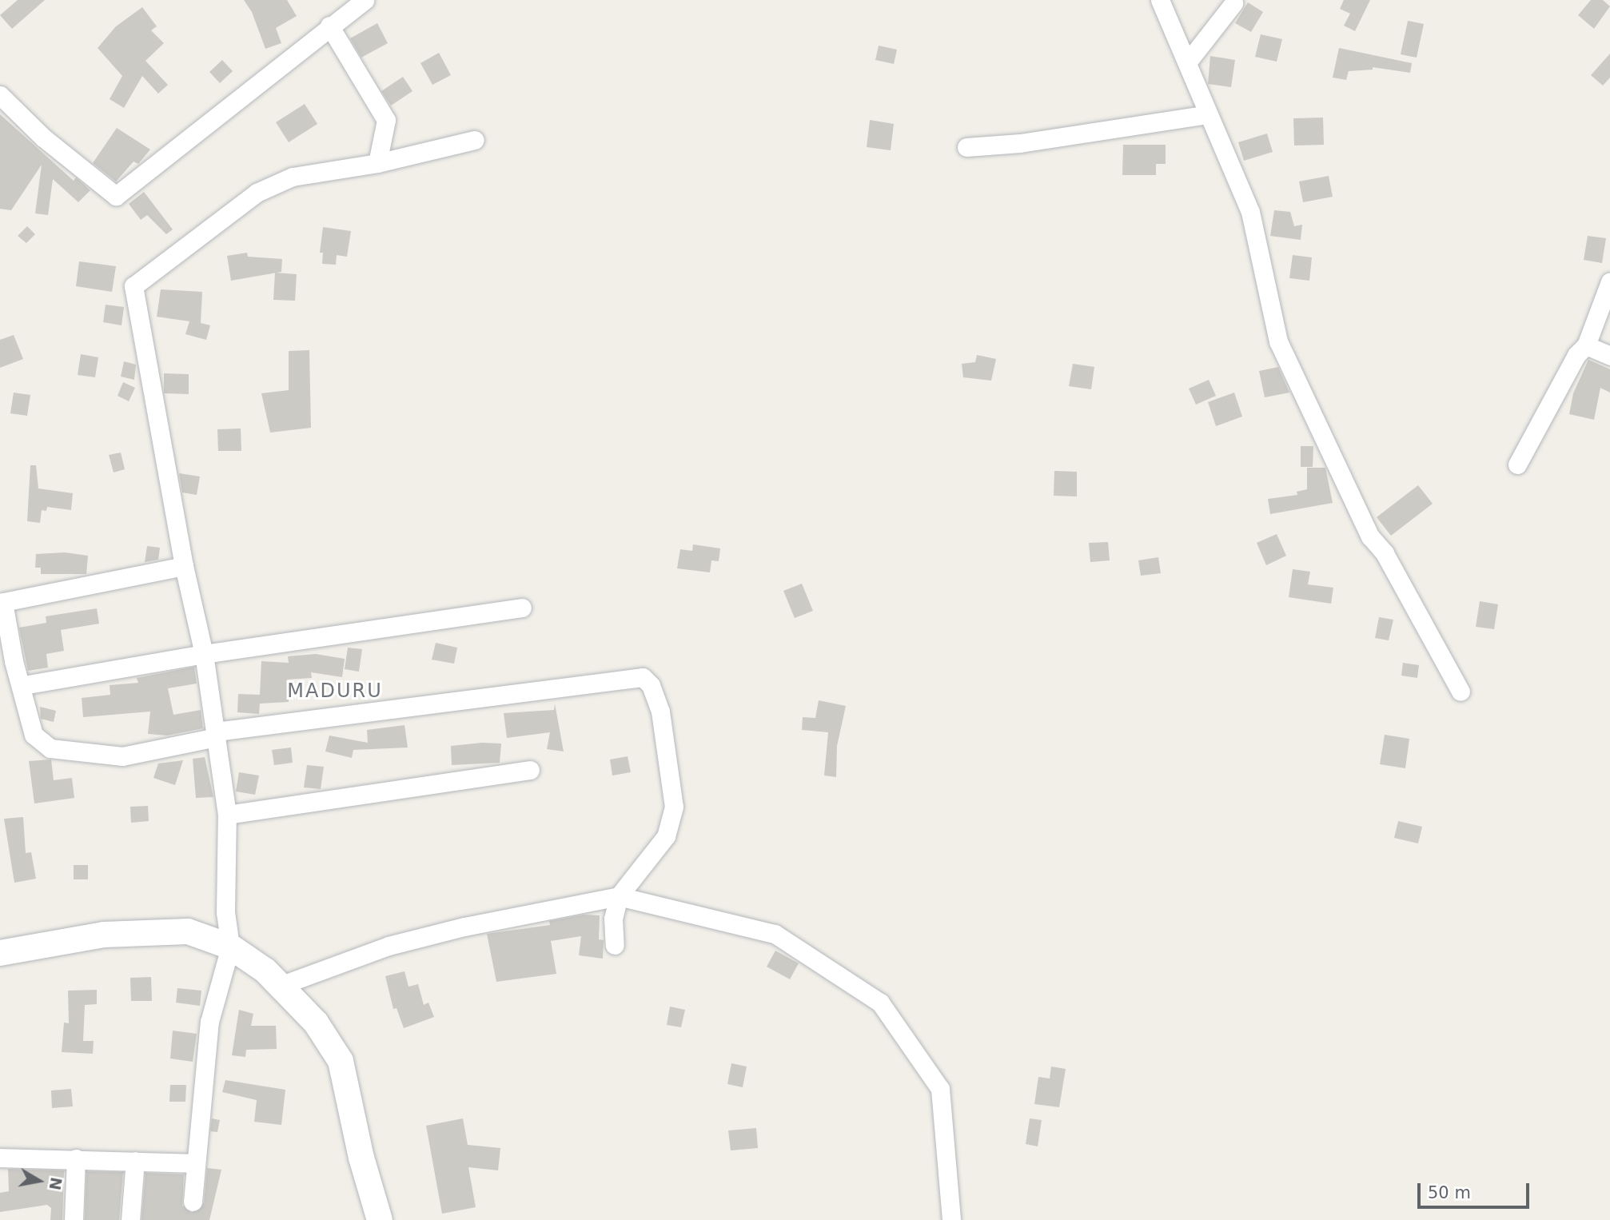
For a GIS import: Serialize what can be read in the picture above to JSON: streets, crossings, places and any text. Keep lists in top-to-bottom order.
{
  "districts": ["MADURU"],
  "scale_bar": "50 m",
  "north": "right"
}
